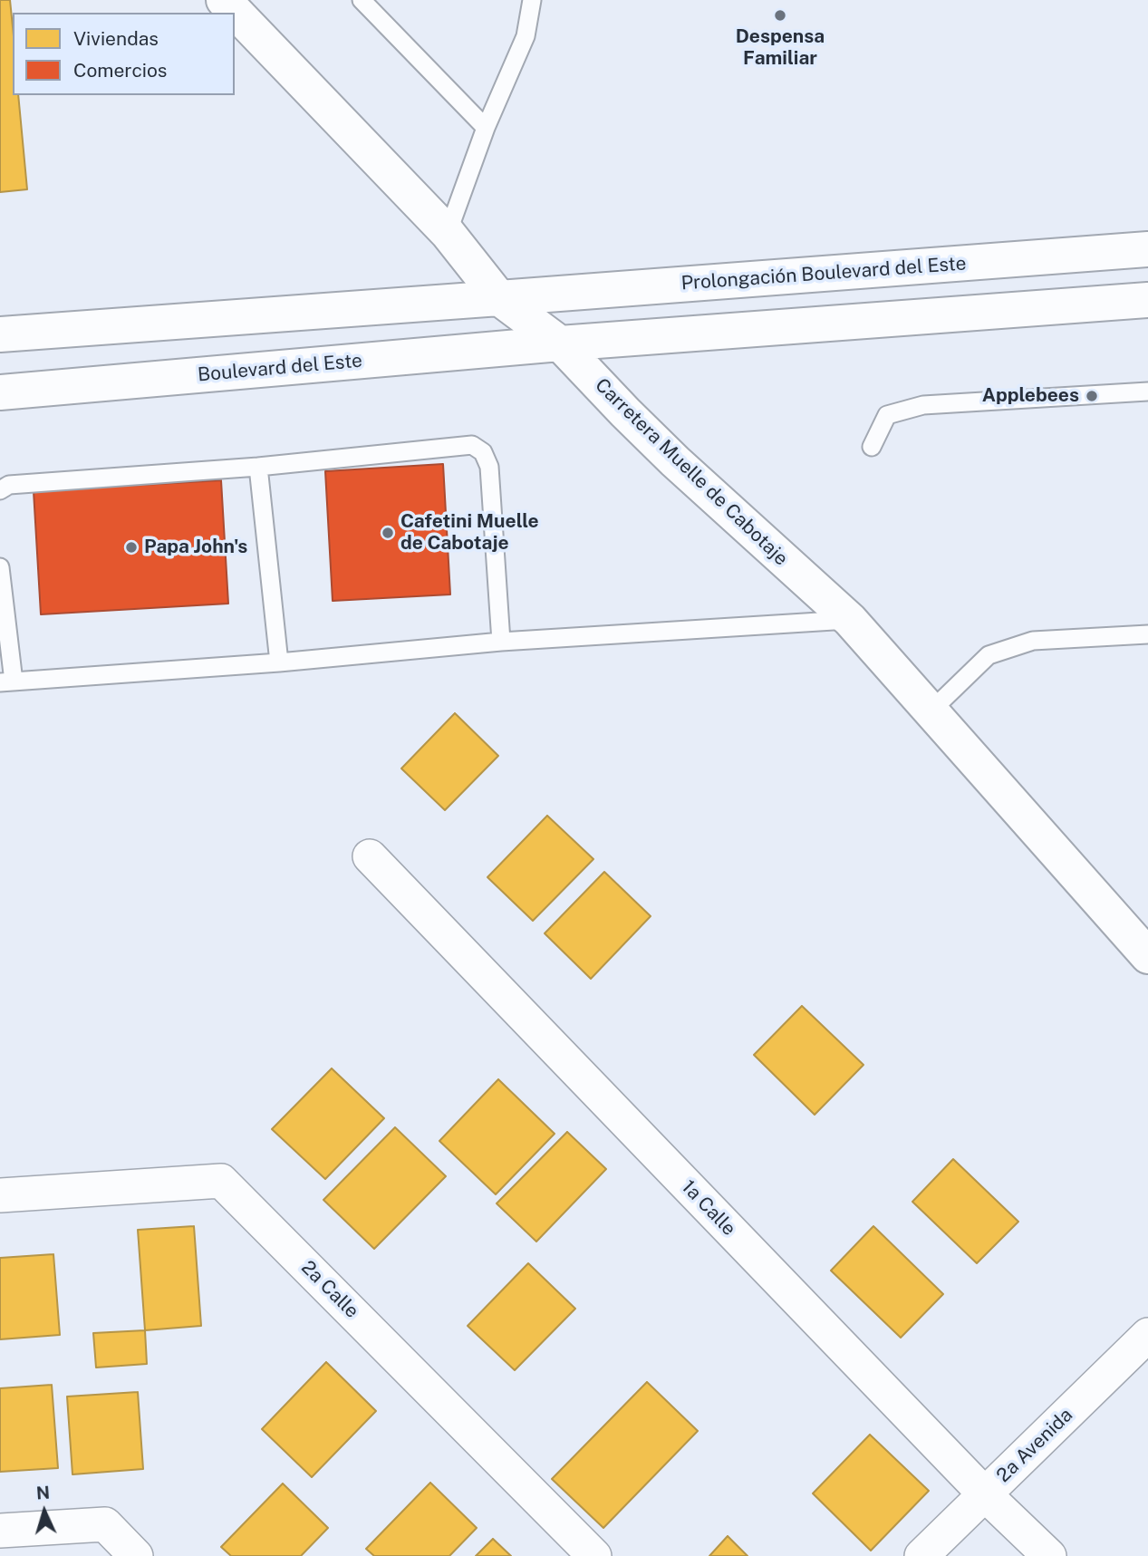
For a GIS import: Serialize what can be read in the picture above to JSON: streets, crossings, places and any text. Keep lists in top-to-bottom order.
{
  "streets": {
    "main road": ["Prolongación Boulevard del Este", "Boulevard del Este", "Carretera Muelle de Cabotaje"],
    "street": ["1a Calle", "2a Calle", "2a Avenida"]
  },
  "crossings": [
    ["Prolongación Boulevard del Este", "Carretera Muelle de Cabotaje"],
    ["Boulevard del Este", "Carretera Muelle de Cabotaje"],
    ["1a Calle", "2a Avenida"]
  ],
  "places": [
    "Despensa Familiar",
    "Applebees",
    "Cafetini Muelle de Cabotaje",
    "Papa John's"
  ],
  "legend": ["Viviendas", "Comercios"],
  "north": "top"
}
